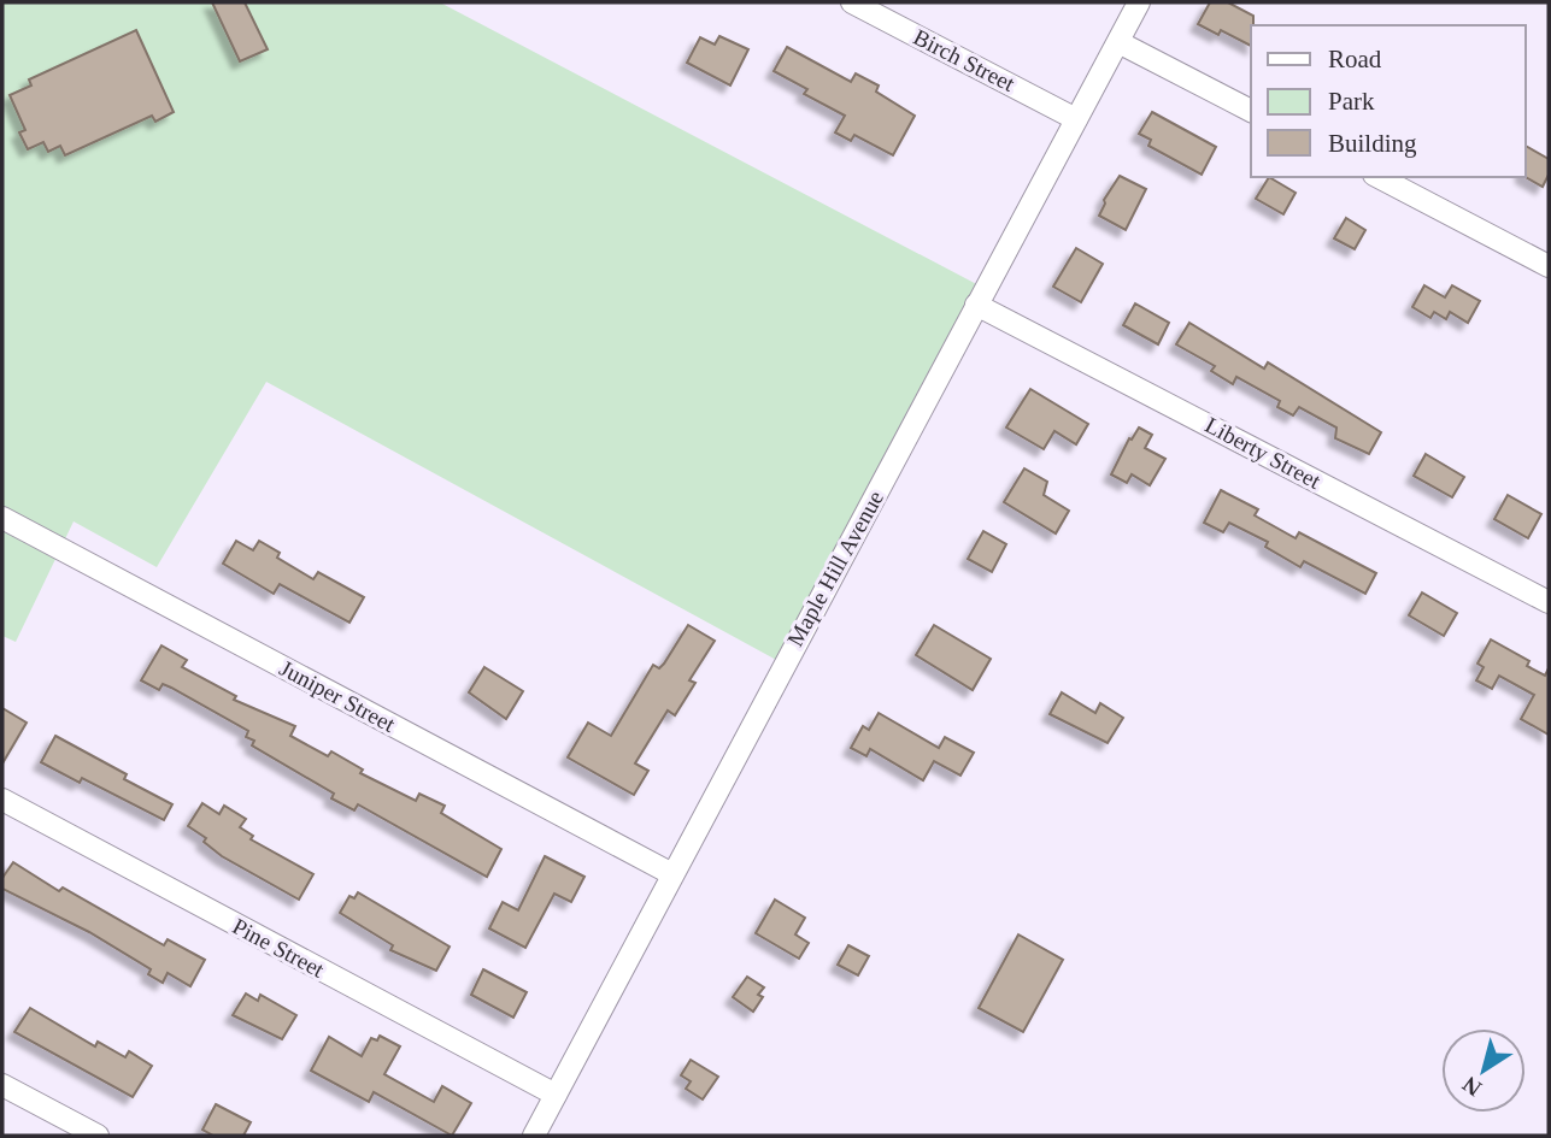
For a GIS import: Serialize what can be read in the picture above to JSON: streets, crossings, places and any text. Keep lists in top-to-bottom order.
{
  "streets": {
    "street": [
      "Birch Street",
      "Liberty Street",
      "Maple Hill Avenue",
      "Juniper Street",
      "Pine Street"
    ]
  },
  "crossings": [
    ["Birch Street", "Maple Hill Avenue"],
    ["Liberty Street", "Maple Hill Avenue"],
    ["Maple Hill Avenue", "Juniper Street"],
    ["Maple Hill Avenue", "Pine Street"]
  ],
  "legend": ["Road", "Park", "Building"],
  "north": "bottom left"
}
